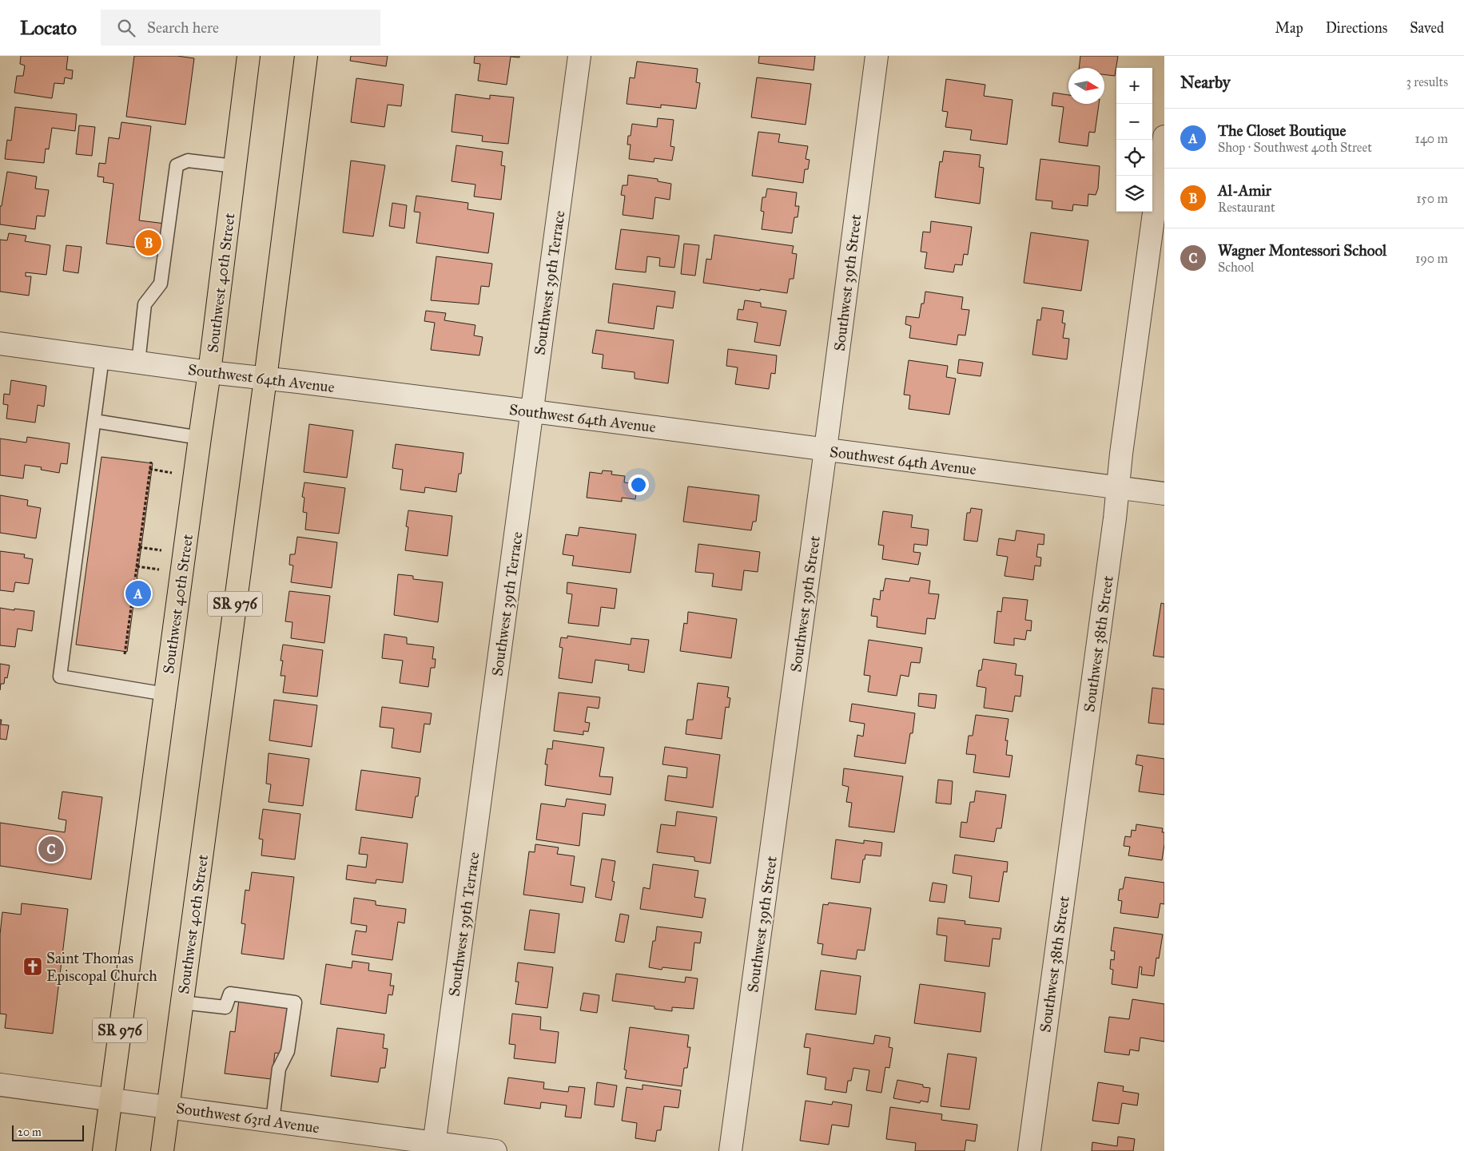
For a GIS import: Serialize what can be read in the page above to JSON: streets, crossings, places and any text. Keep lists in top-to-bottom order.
{
  "streets": {
    "main road": ["Southwest 40th Street", "SR 976"],
    "street": [
      "Southwest 39th Terrace",
      "Southwest 39th Street",
      "Southwest 64th Avenue",
      "Southwest 38th Street",
      "Southwest 63rd Avenue"
    ]
  },
  "crossings": [
    ["Southwest 40th Street", "Southwest 64th Avenue"],
    ["Southwest 40th Street", "Southwest 63rd Avenue"],
    ["Southwest 39th Terrace", "Southwest 64th Avenue"],
    ["Southwest 39th Terrace", "Southwest 63rd Avenue"],
    ["Southwest 39th Street", "Southwest 64th Avenue"],
    ["Southwest 64th Avenue", "Southwest 38th Street"]
  ],
  "places": {
    "church": ["Saint Thomas Episcopal Church"]
  },
  "scale_bar": "20 m",
  "north": "right",
  "page": {
    "header": "Locato",
    "search": "Search here",
    "nav": ["Map", "Directions", "Saved"],
    "heading": ["Nearby", "3 results"],
    "map_buttons": ["+", "−"],
    "list": [
      {
        "mark": "A",
        "name": "The Closet Boutique",
        "note": "Shop · Southwest 40th Street",
        "value": "140 m"
      },
      {
        "mark": "B",
        "name": "Al-Amir",
        "note": "Restaurant",
        "value": "150 m"
      },
      {
        "mark": "C",
        "name": "Wagner Montessori School",
        "note": "School",
        "value": "190 m"
      }
    ],
    "pins": ["B", "A", "C"],
    "scale": "20 m"
  }
}
